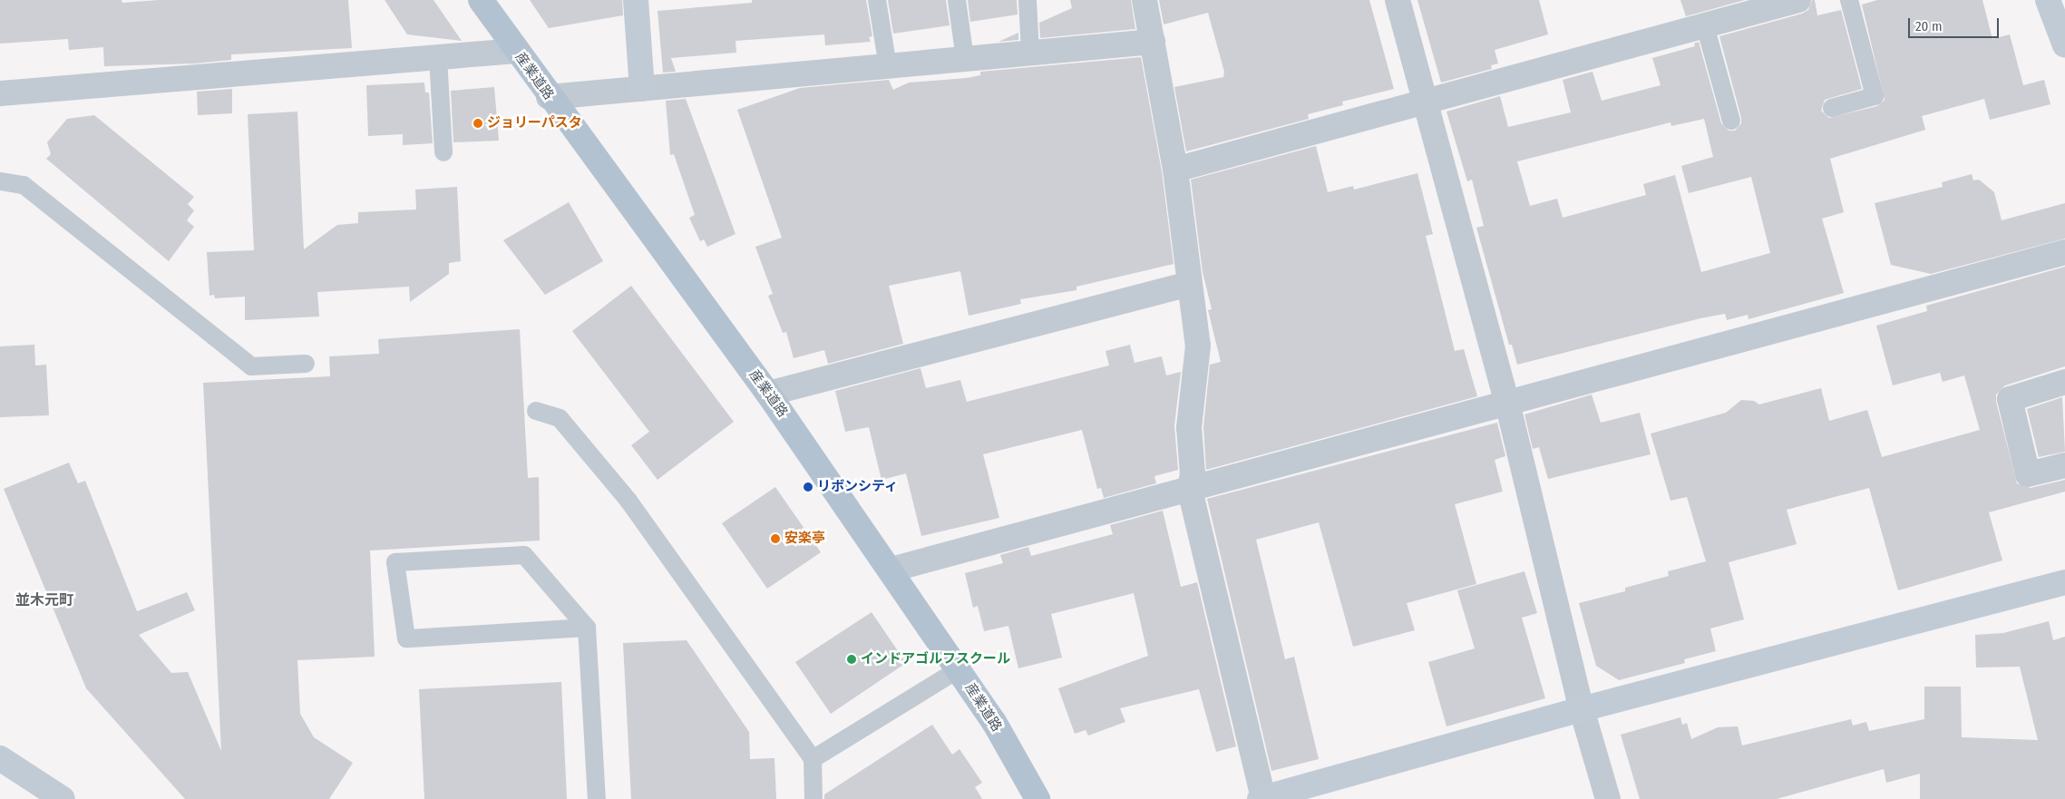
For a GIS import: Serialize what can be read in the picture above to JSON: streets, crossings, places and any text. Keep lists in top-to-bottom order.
{
  "streets": {
    "main road": ["産業道路"]
  },
  "districts": ["並木元町"],
  "places": [
    "ジョリーパスタ",
    "リボンシティ",
    "安楽亭",
    "インドアゴルフスクール"
  ],
  "scale_bar": "20 m"
}
